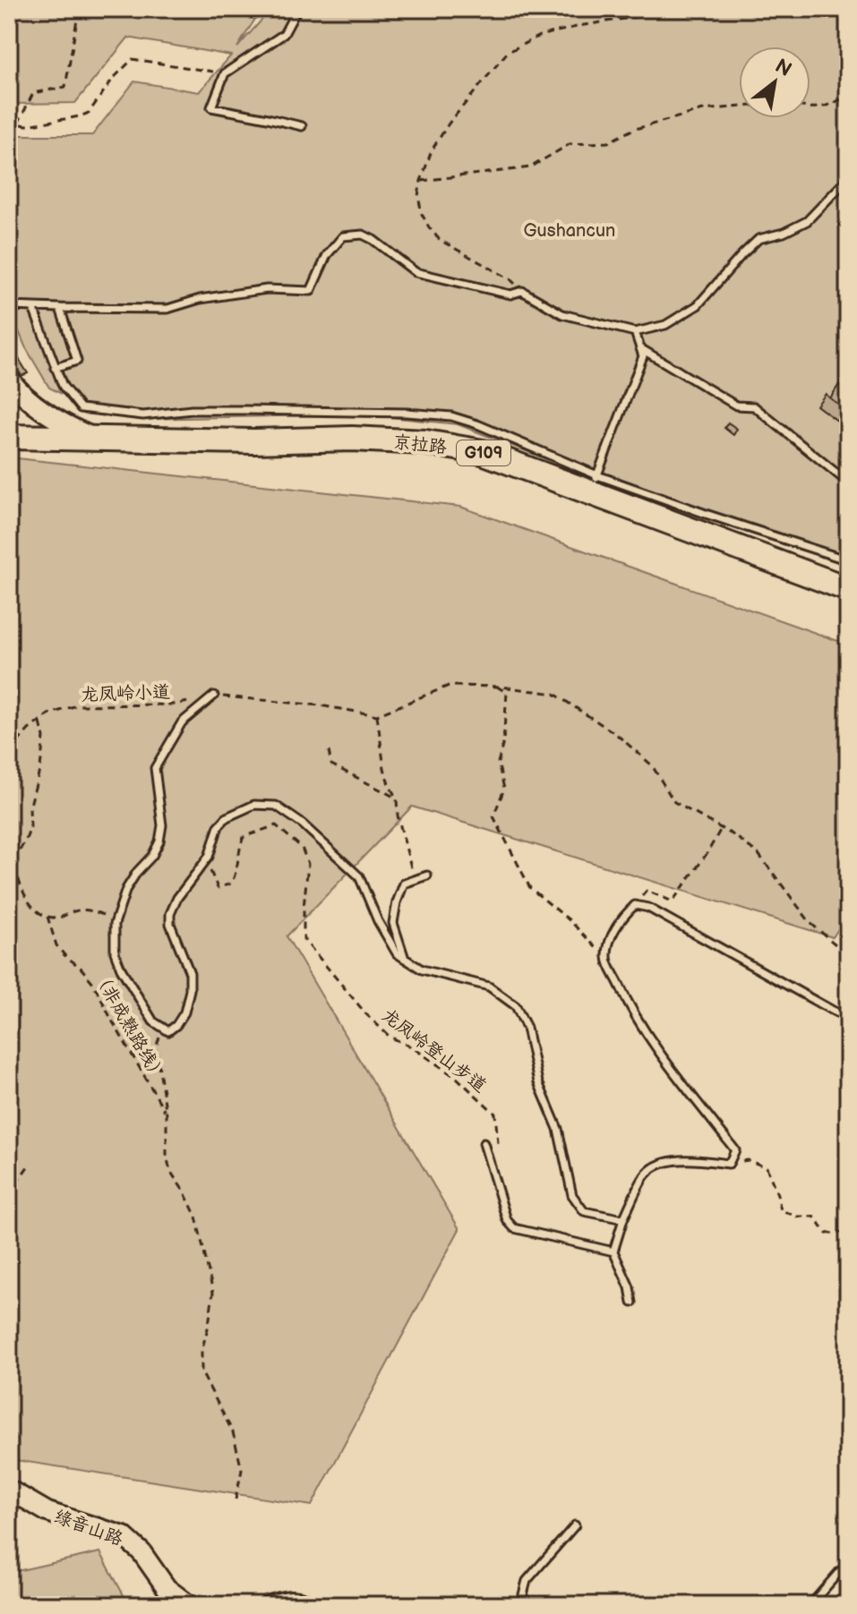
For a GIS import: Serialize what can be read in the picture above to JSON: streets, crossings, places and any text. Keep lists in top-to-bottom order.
{
  "streets": {
    "highway": ["京拉路", "G109"],
    "street": ["绿音山路"],
    "path": ["龙凤岭小道", "（非成熟路线）", "龙凤岭登山步道"]
  },
  "crossings": [
    ["龙凤岭小道", "（非成熟路线）"]
  ],
  "parks": ["Gushancun"],
  "north": "top right"
}
